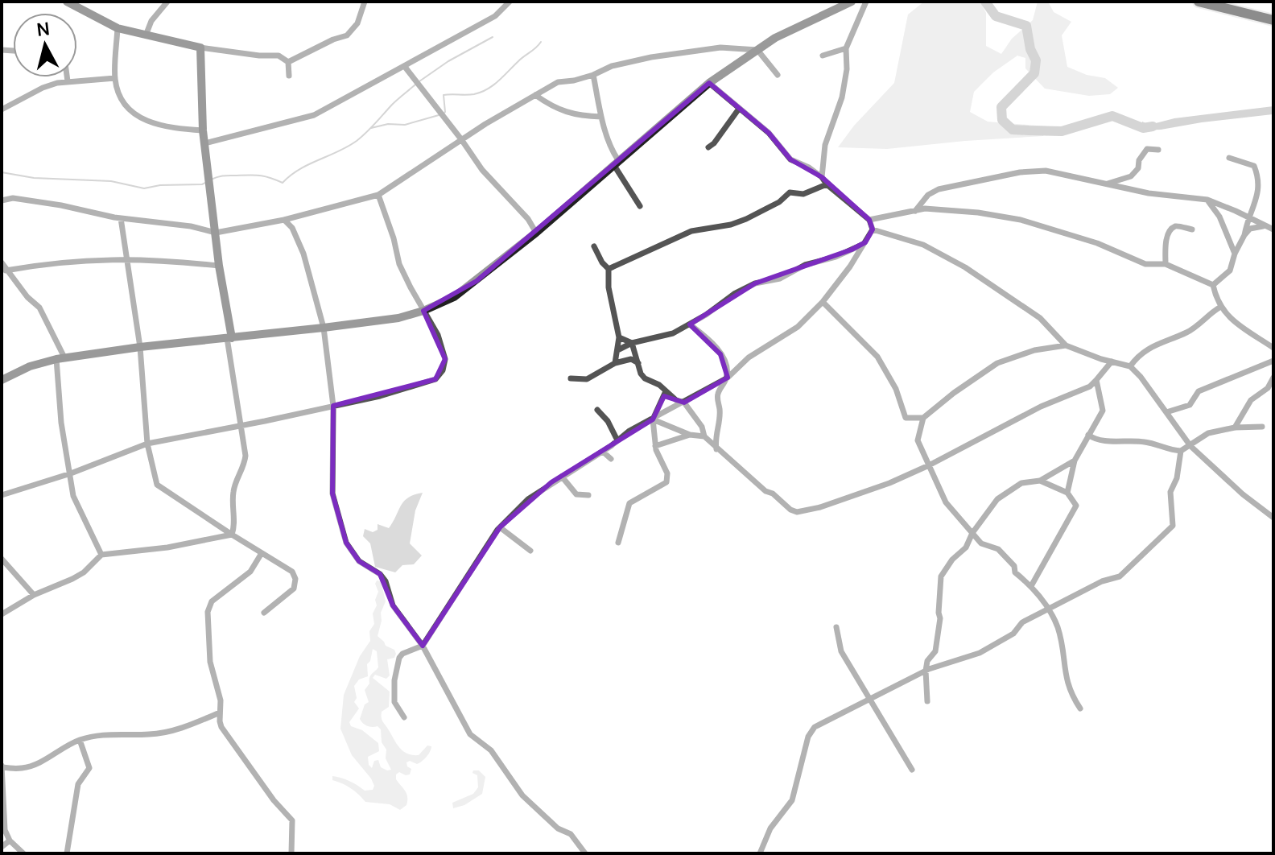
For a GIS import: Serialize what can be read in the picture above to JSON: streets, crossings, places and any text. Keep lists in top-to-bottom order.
{
  "north": "top"
}
